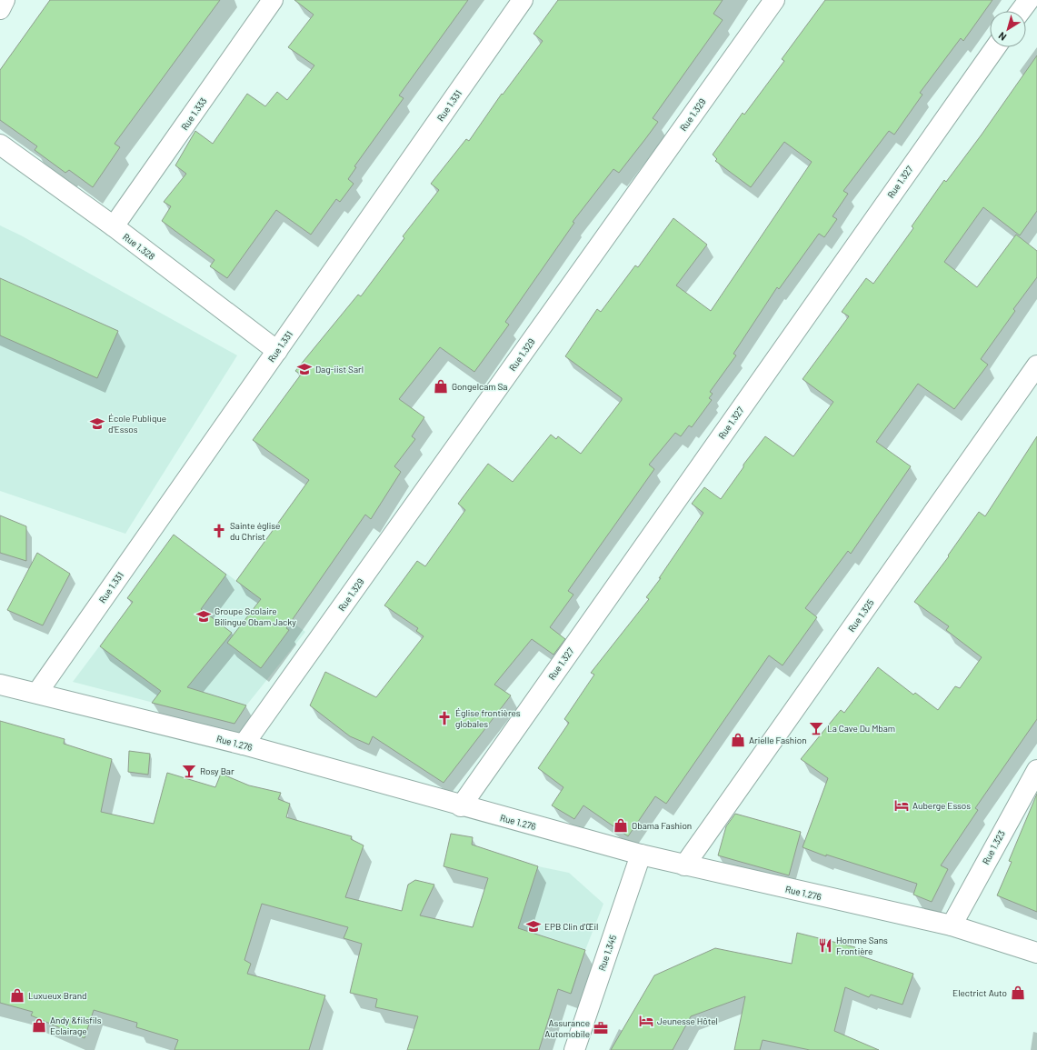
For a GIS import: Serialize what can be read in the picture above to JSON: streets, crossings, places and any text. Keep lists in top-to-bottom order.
{
  "streets": {
    "street": [
      "Rue 1.331",
      "Rue 1.333",
      "Rue 1.329",
      "Rue 1.327",
      "Rue 1.328",
      "Rue 1.325",
      "Rue 1.276",
      "Rue 1.323",
      "Rue 1.345"
    ]
  },
  "crossings": [
    ["Rue 1.331", "Rue 1.328"],
    ["Rue 1.331", "Rue 1.276"],
    ["Rue 1.333", "Rue 1.328"],
    ["Rue 1.329", "Rue 1.276"],
    ["Rue 1.327", "Rue 1.276"],
    ["Rue 1.325", "Rue 1.276"],
    ["Rue 1.276", "Rue 1.323"],
    ["Rue 1.276", "Rue 1.345"]
  ],
  "places": {
    "school or university": [
      "Dag-iist Sarl",
      "École Publique d'Essos",
      "Groupe Scolaire Bilingue Obam Jacky",
      "EPB Clin d'Œil"
    ],
    "shop": [
      "Gongelcam Sa",
      "Arielle Fashion",
      "Obama Fashion",
      "Electrict Auto",
      "Luxueux Brand",
      "Andy &filsfils Eclairage"
    ],
    "church": ["Sainte église du Christ", "Église frontières globales"],
    "bar": ["La Cave Du Mbam", "Rosy Bar"],
    "hotel": ["Auberge Essos", "Jeunesse Hôtel"],
    "restaurant": ["Homme Sans Frontière"],
    "office": ["Assurance Automobile"]
  },
  "north": "bottom left"
}
